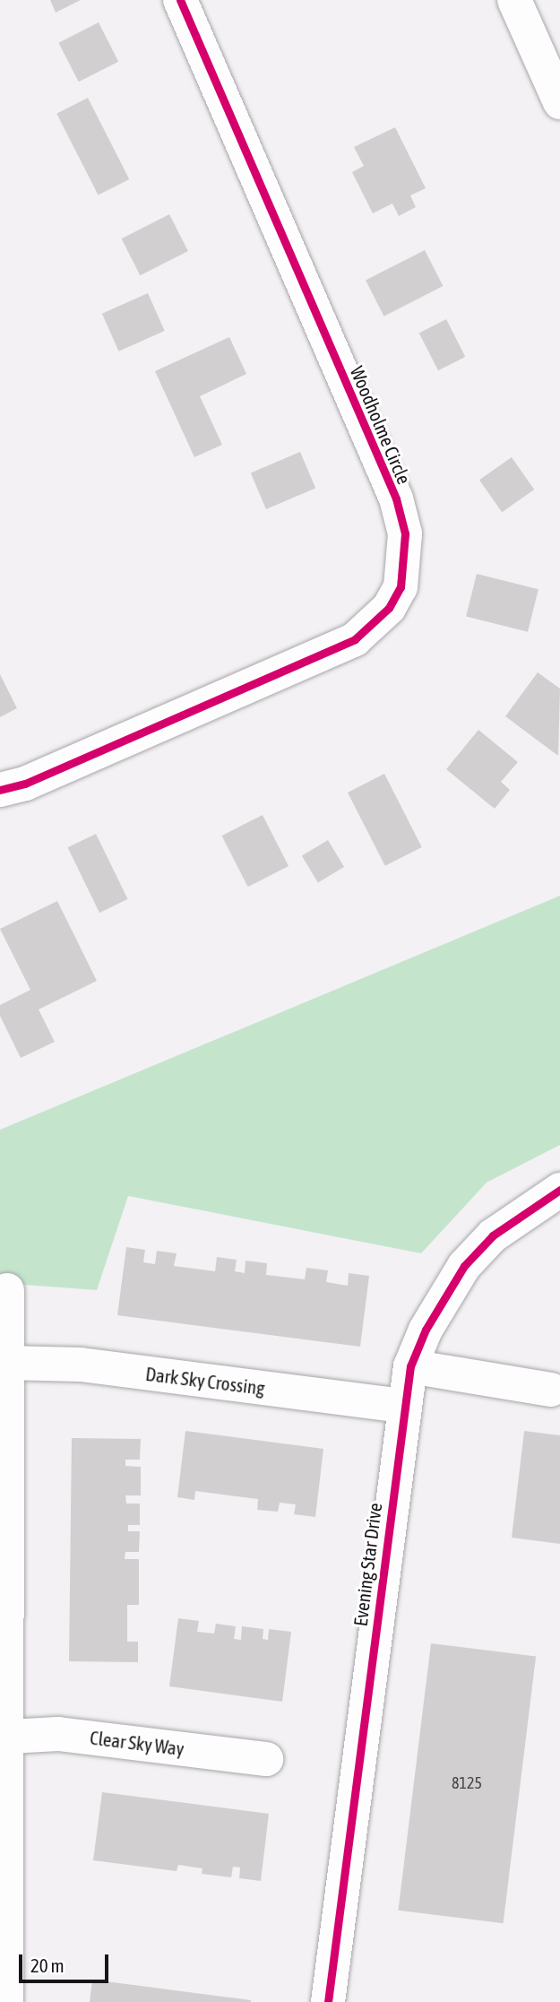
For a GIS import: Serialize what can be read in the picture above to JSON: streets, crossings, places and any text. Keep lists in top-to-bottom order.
{
  "streets": {
    "street": [
      "Woodholme Circle",
      "Dark Sky Crossing",
      "Evening Star Drive",
      "Clear Sky Way"
    ]
  },
  "crossings": [
    ["Dark Sky Crossing", "Evening Star Drive"]
  ],
  "house_numbers": ["8125"],
  "scale_bar": "20 m"
}
